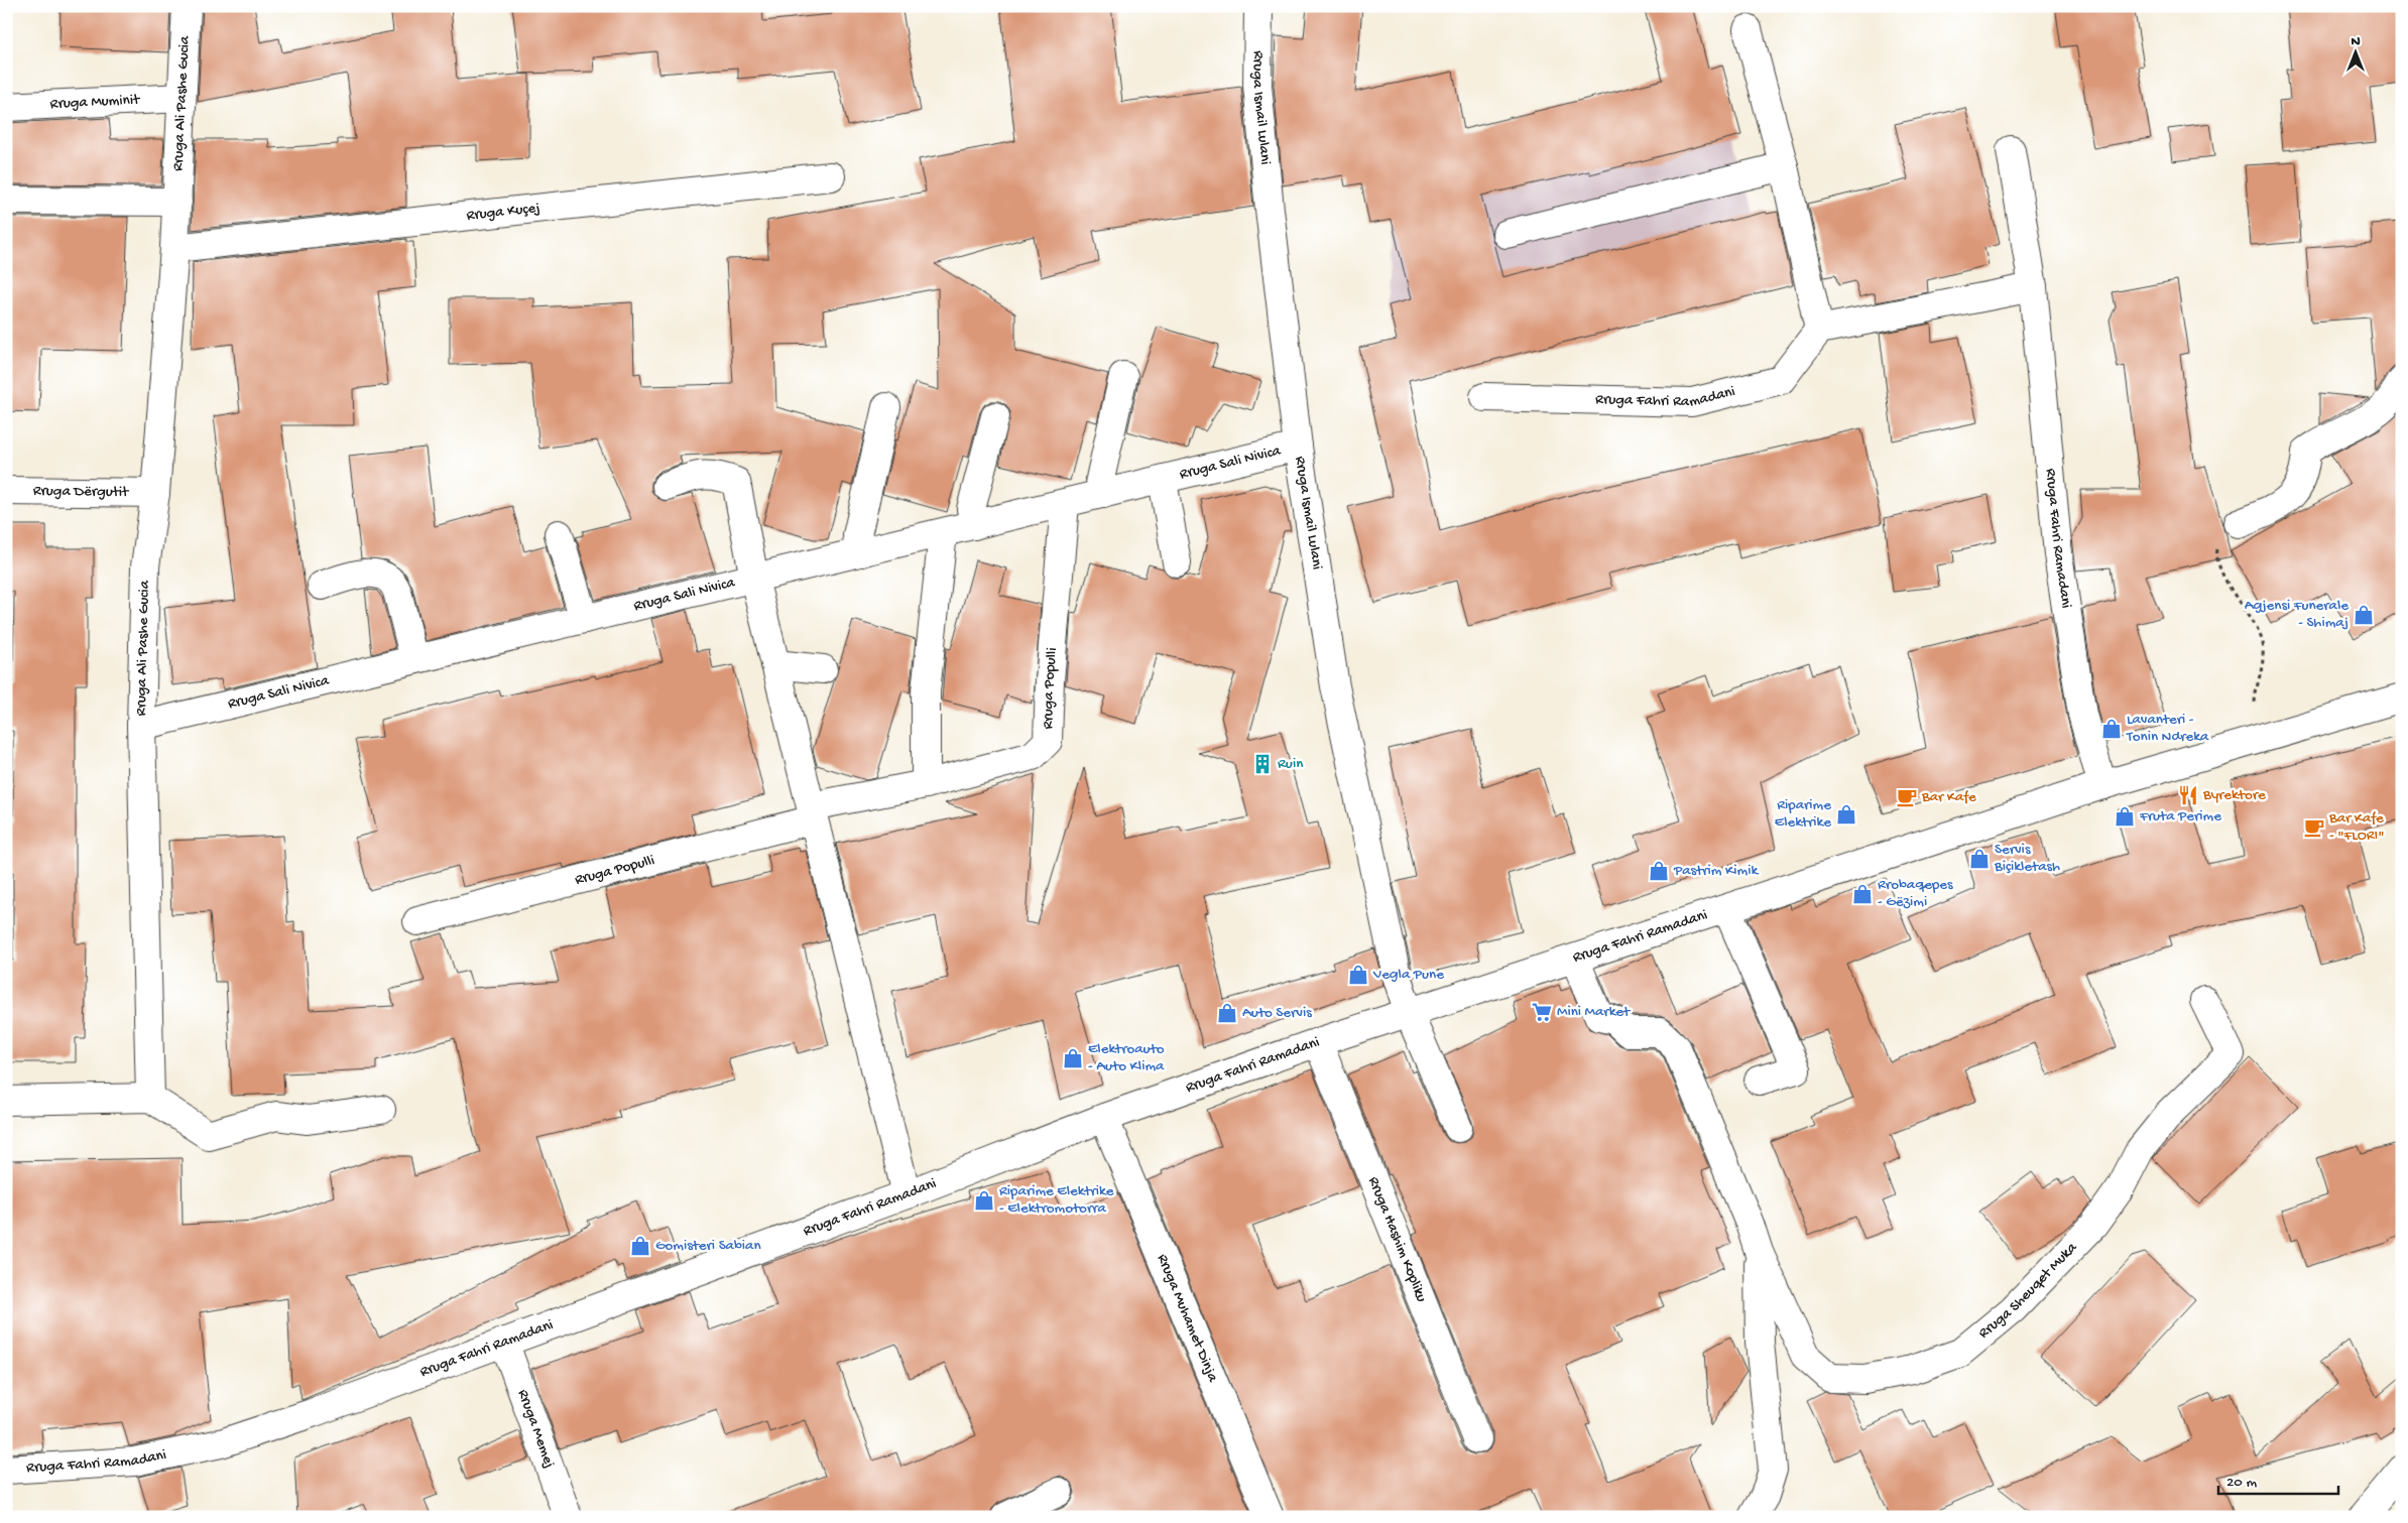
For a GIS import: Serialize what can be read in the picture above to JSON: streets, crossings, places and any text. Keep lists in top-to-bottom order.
{
  "streets": {
    "street": [
      "Rruga Muminit",
      "Rruga Ali Pashe Gucia",
      "Rruga Ismail Lulani",
      "Rruga Kuçej",
      "Rruga Fahri Ramadani",
      "Rruga Sali Nivica",
      "Rruga Dërgutit",
      "Rruga Populli",
      "Rruga Hashim Kopliku",
      "Rruga Sheuqet Muka",
      "Rruga Muhamet Dinja",
      "Rruga Memej"
    ]
  },
  "crossings": [
    ["Rruga Muminit", "Rruga Ali Pashe Gucia"],
    ["Rruga Ali Pashe Gucia", "Rruga Kuçej"],
    ["Rruga Ali Pashe Gucia", "Rruga Sali Nivica"],
    ["Rruga Ali Pashe Gucia", "Rruga Dërgutit"],
    ["Rruga Ismail Lulani", "Rruga Fahri Ramadani"],
    ["Rruga Ismail Lulani", "Rruga Sali Nivica"],
    ["Rruga Fahri Ramadani", "Rruga Hashim Kopliku"],
    ["Rruga Fahri Ramadani", "Rruga Sheuqet Muka"],
    ["Rruga Fahri Ramadani", "Rruga Muhamet Dinja"],
    ["Rruga Fahri Ramadani", "Rruga Memej"],
    ["Rruga Sali Nivica", "Rruga Populli"]
  ],
  "places": {
    "shop": [
      "Agjensi Funerale - Shimaj",
      "Lavanteri - Tonin Ndreka",
      "Riparime Elektrike",
      "Fruta Perime",
      "Servis Biçikletash",
      "Pastrim Kimik",
      "Rrobaqepes - Gëzimi",
      "Vegla Pune",
      "Auto Servis",
      "Elektroauto - Auto Klima",
      "Riparime Elektrike - Elektromotorra",
      "Gomisteri Sabian"
    ],
    "building": ["Ruin"],
    "restaurant": ["Byrektore"],
    "cafe": ["Bar Kafe", "Bar Kafe - \"FLORI\""],
    "supermarket": ["Mini Market"]
  },
  "scale_bar": "20 m",
  "north": "top"
}
